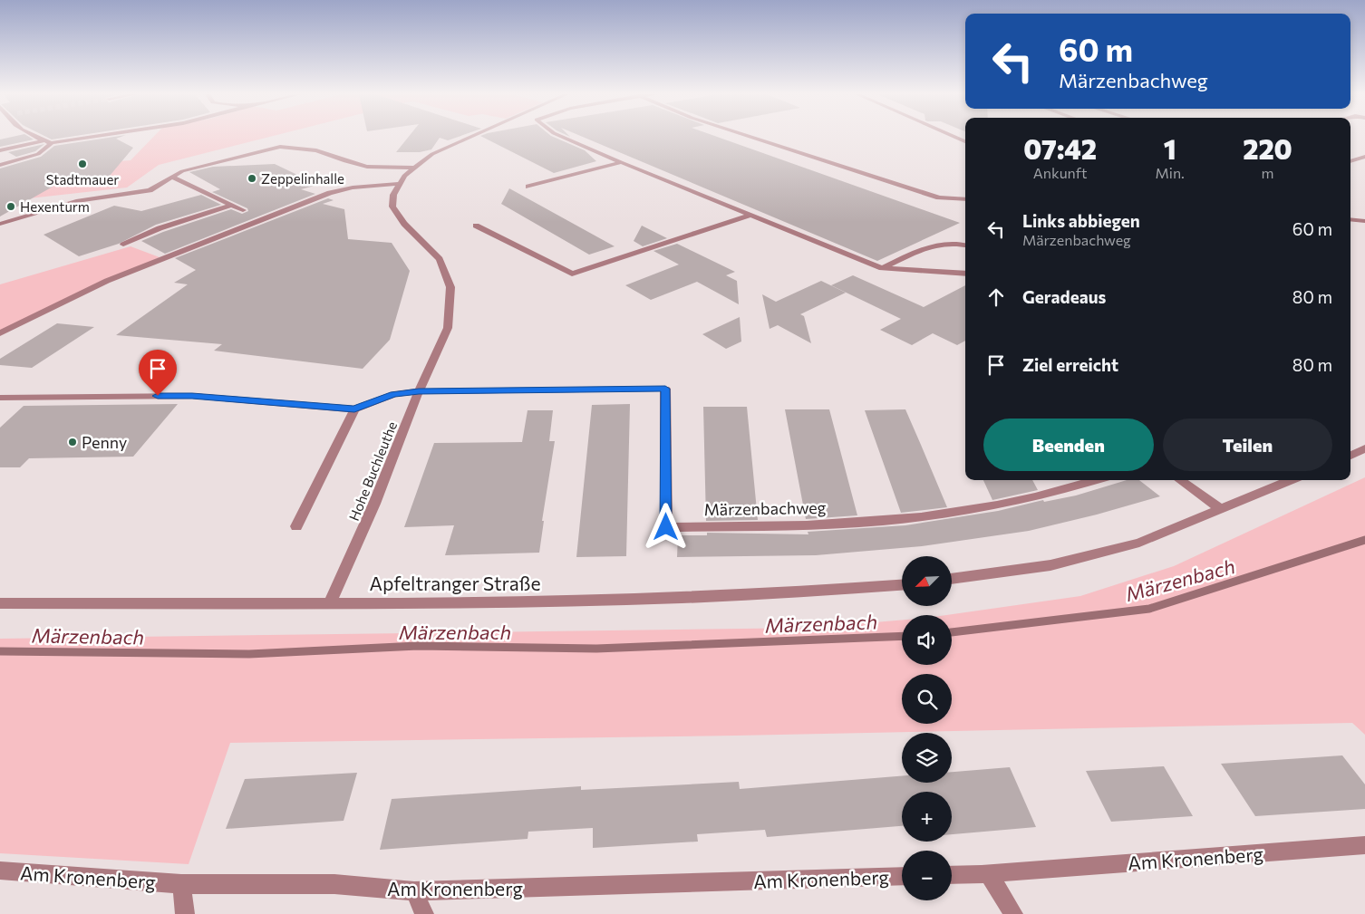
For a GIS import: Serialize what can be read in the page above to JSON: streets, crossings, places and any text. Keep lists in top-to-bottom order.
{
  "streets": {
    "street": [
      "Hohe Buchleuthe",
      "Märzenbachweg",
      "Apfeltranger Straße",
      "Am Kronenberg"
    ]
  },
  "crossings": [
    ["Hohe Buchleuthe", "Märzenbachweg"],
    ["Hohe Buchleuthe", "Apfeltranger Straße"]
  ],
  "water": ["Märzenbach"],
  "places": [
    "Stadtmauer",
    "Zeppelinhalle",
    "Hexenturm",
    "Penny"
  ],
  "north": "bottom left",
  "page": {
    "turn": ["60 m", "Märzenbachweg"],
    "eta": [
      "07:42",
      "Ankunft",
      "1",
      "Min.",
      "220",
      "m"
    ],
    "list": [
      {
        "name": "Links abbiegen",
        "note": "Märzenbachweg",
        "value": "60 m"
      },
      {
        "name": "Geradeaus",
        "value": "80 m"
      },
      {
        "name": "Ziel erreicht",
        "value": "80 m"
      }
    ],
    "buttons": ["Beenden", "Teilen"],
    "map_buttons": ["+", "−"]
  }
}
